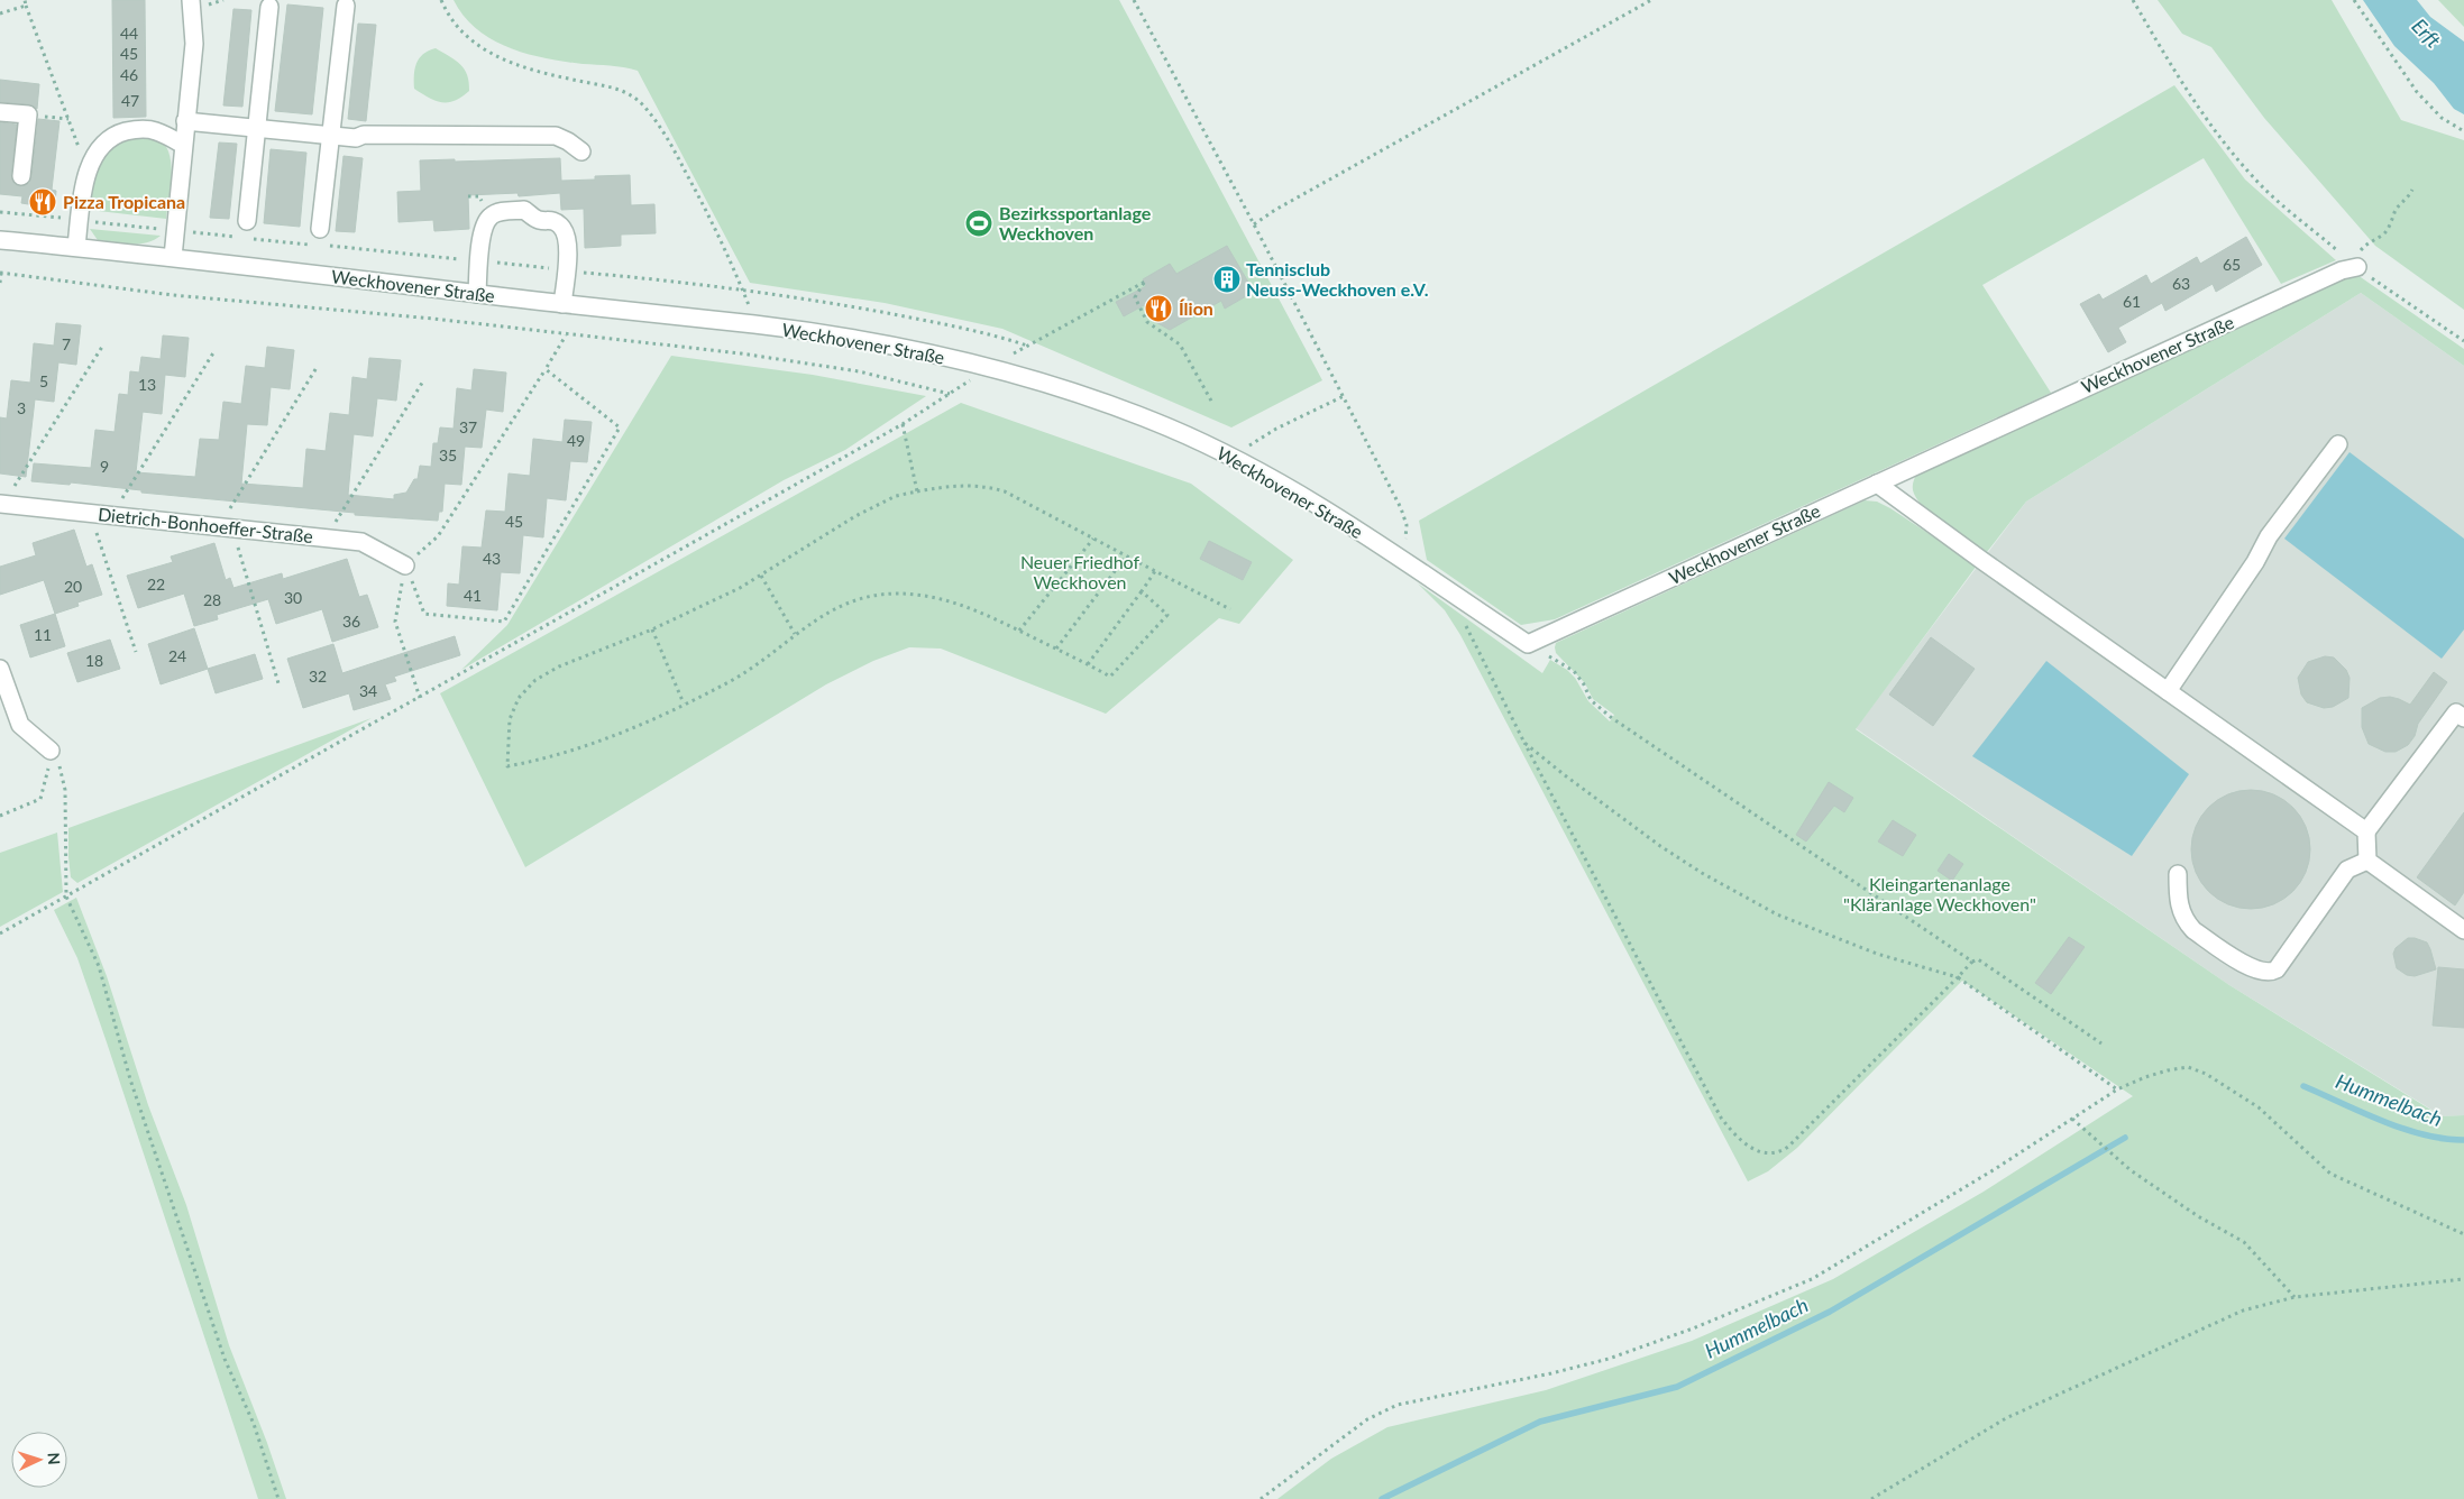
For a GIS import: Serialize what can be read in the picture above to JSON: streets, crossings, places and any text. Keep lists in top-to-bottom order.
{
  "streets": {
    "street": ["Weckhovener Straße", "Dietrich-Bonhoeffer-Straße"]
  },
  "water": ["Erft", "Hummelbach"],
  "parks": ["Neuer Friedhof Weckhoven", "Kleingartenanlage \"Kläranlage Weckhoven\""],
  "places": {
    "restaurant": ["Pizza Tropicana", "Ílion"],
    "sports": ["Bezirkssportanlage Weckhoven"],
    "building": ["Tennisclub Neuss-Weckhoven e.V."]
  },
  "house_numbers": [
    "44",
    "45",
    "46",
    "47",
    "65",
    "63",
    "61",
    "7",
    "5",
    "13",
    "3",
    "37",
    "49",
    "35",
    "9",
    "45",
    "43",
    "22",
    "20",
    "41",
    "30",
    "28",
    "36",
    "11",
    "24",
    "18",
    "32",
    "34"
  ],
  "north": "right"
}
